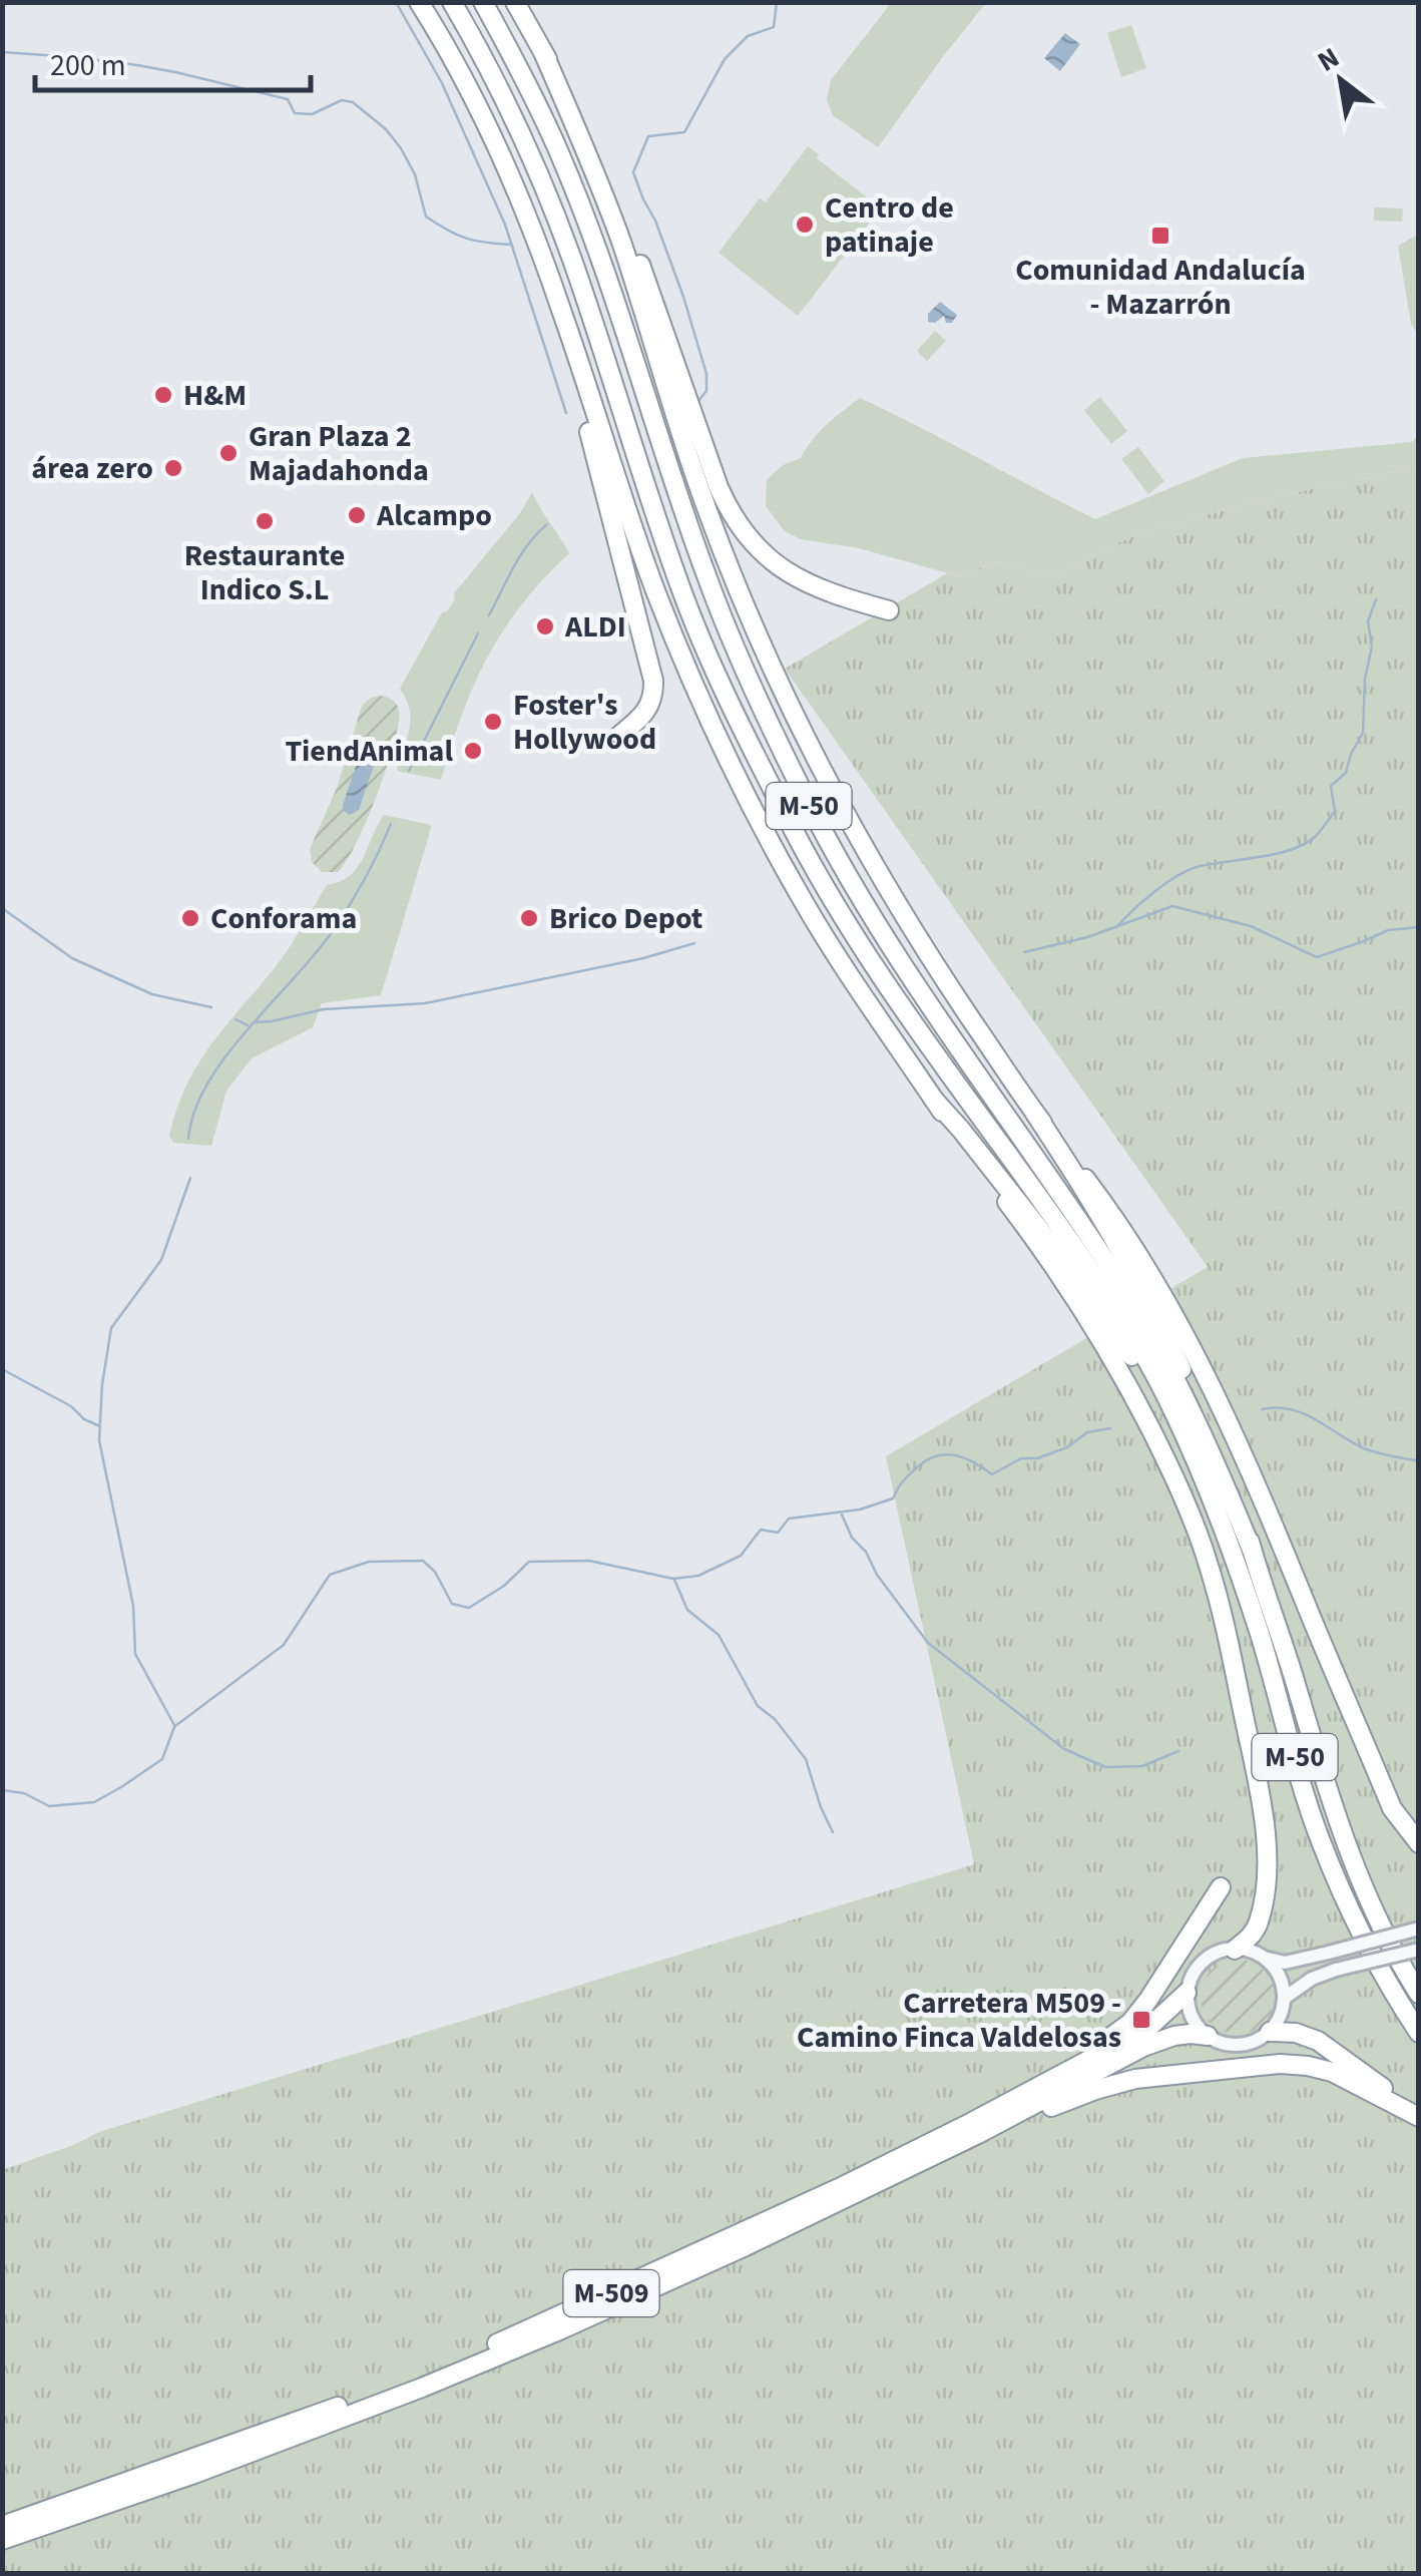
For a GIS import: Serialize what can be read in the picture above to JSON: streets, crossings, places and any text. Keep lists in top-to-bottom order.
{
  "streets": {
    "highway": ["M-50", "M-509"]
  },
  "places": {
    "other": [
      "Centro de patinaje",
      "H&M",
      "Gran Plaza 2 Majadahonda",
      "área zero",
      "Alcampo",
      "Restaurante Indico S.L",
      "ALDI",
      "Foster's Hollywood",
      "TiendAnimal",
      "Conforama",
      "Brico Depot"
    ],
    "transit": ["Comunidad Andalucía - Mazarrón", "Carretera M509 - Camino Finca Valdelosas"]
  },
  "scale_bar": "200 m",
  "north": "top left"
}
